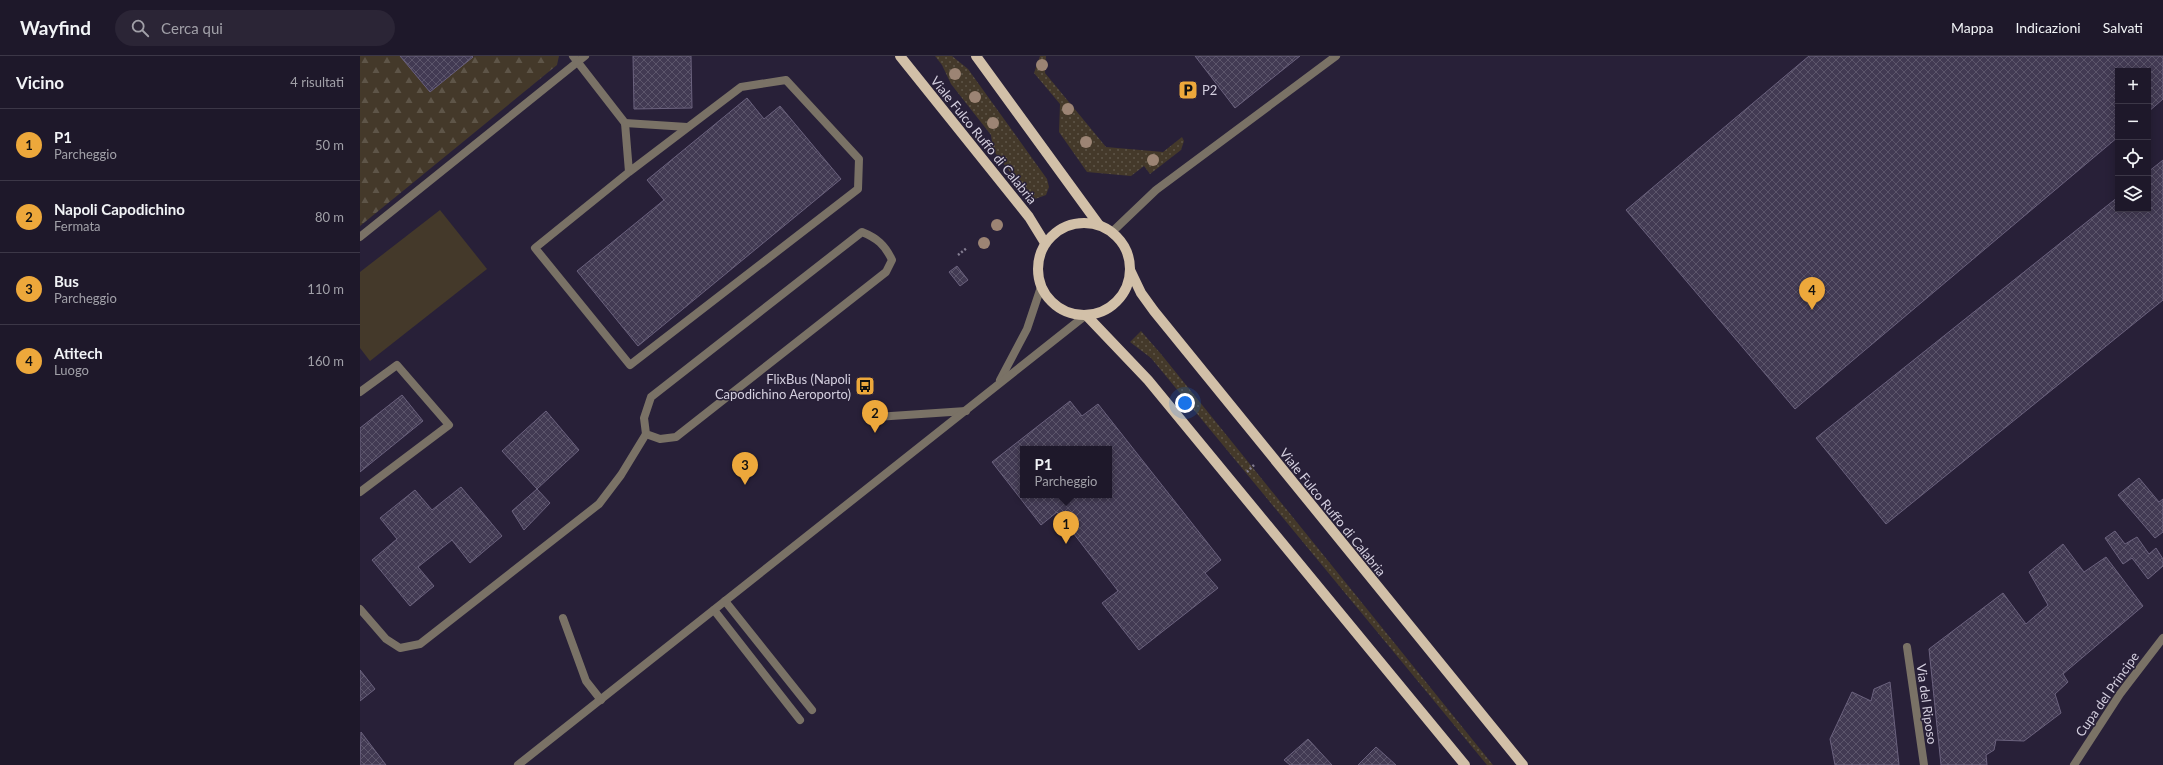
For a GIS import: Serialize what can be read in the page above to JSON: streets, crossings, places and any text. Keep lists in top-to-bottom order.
{
  "streets": {
    "main road": ["Viale Fulco Ruffo di Calabria"],
    "street": ["Cupa del Principe", "Via del Riposo"]
  },
  "places": {
    "parking": ["P2"],
    "bus stop": ["FlixBus (Napoli Capodichino Aeroporto)"]
  },
  "page": {
    "header": "Wayfind",
    "search": "Cerca qui",
    "nav": ["Mappa", "Indicazioni", "Salvati"],
    "heading": ["Vicino", "4 risultati"],
    "map_buttons": ["+", "−"],
    "list": [
      {
        "mark": "1",
        "name": "P1",
        "note": "Parcheggio",
        "value": "50 m"
      },
      {
        "mark": "2",
        "name": "Napoli Capodichino",
        "note": "Fermata",
        "value": "80 m"
      },
      {
        "mark": "3",
        "name": "Bus",
        "note": "Parcheggio",
        "value": "110 m"
      },
      {
        "mark": "4",
        "name": "Atitech",
        "note": "Luogo",
        "value": "160 m"
      }
    ],
    "pins": [
      "4",
      "2",
      "3",
      "1"
    ],
    "popup": ["P1", "Parcheggio"]
  }
}
